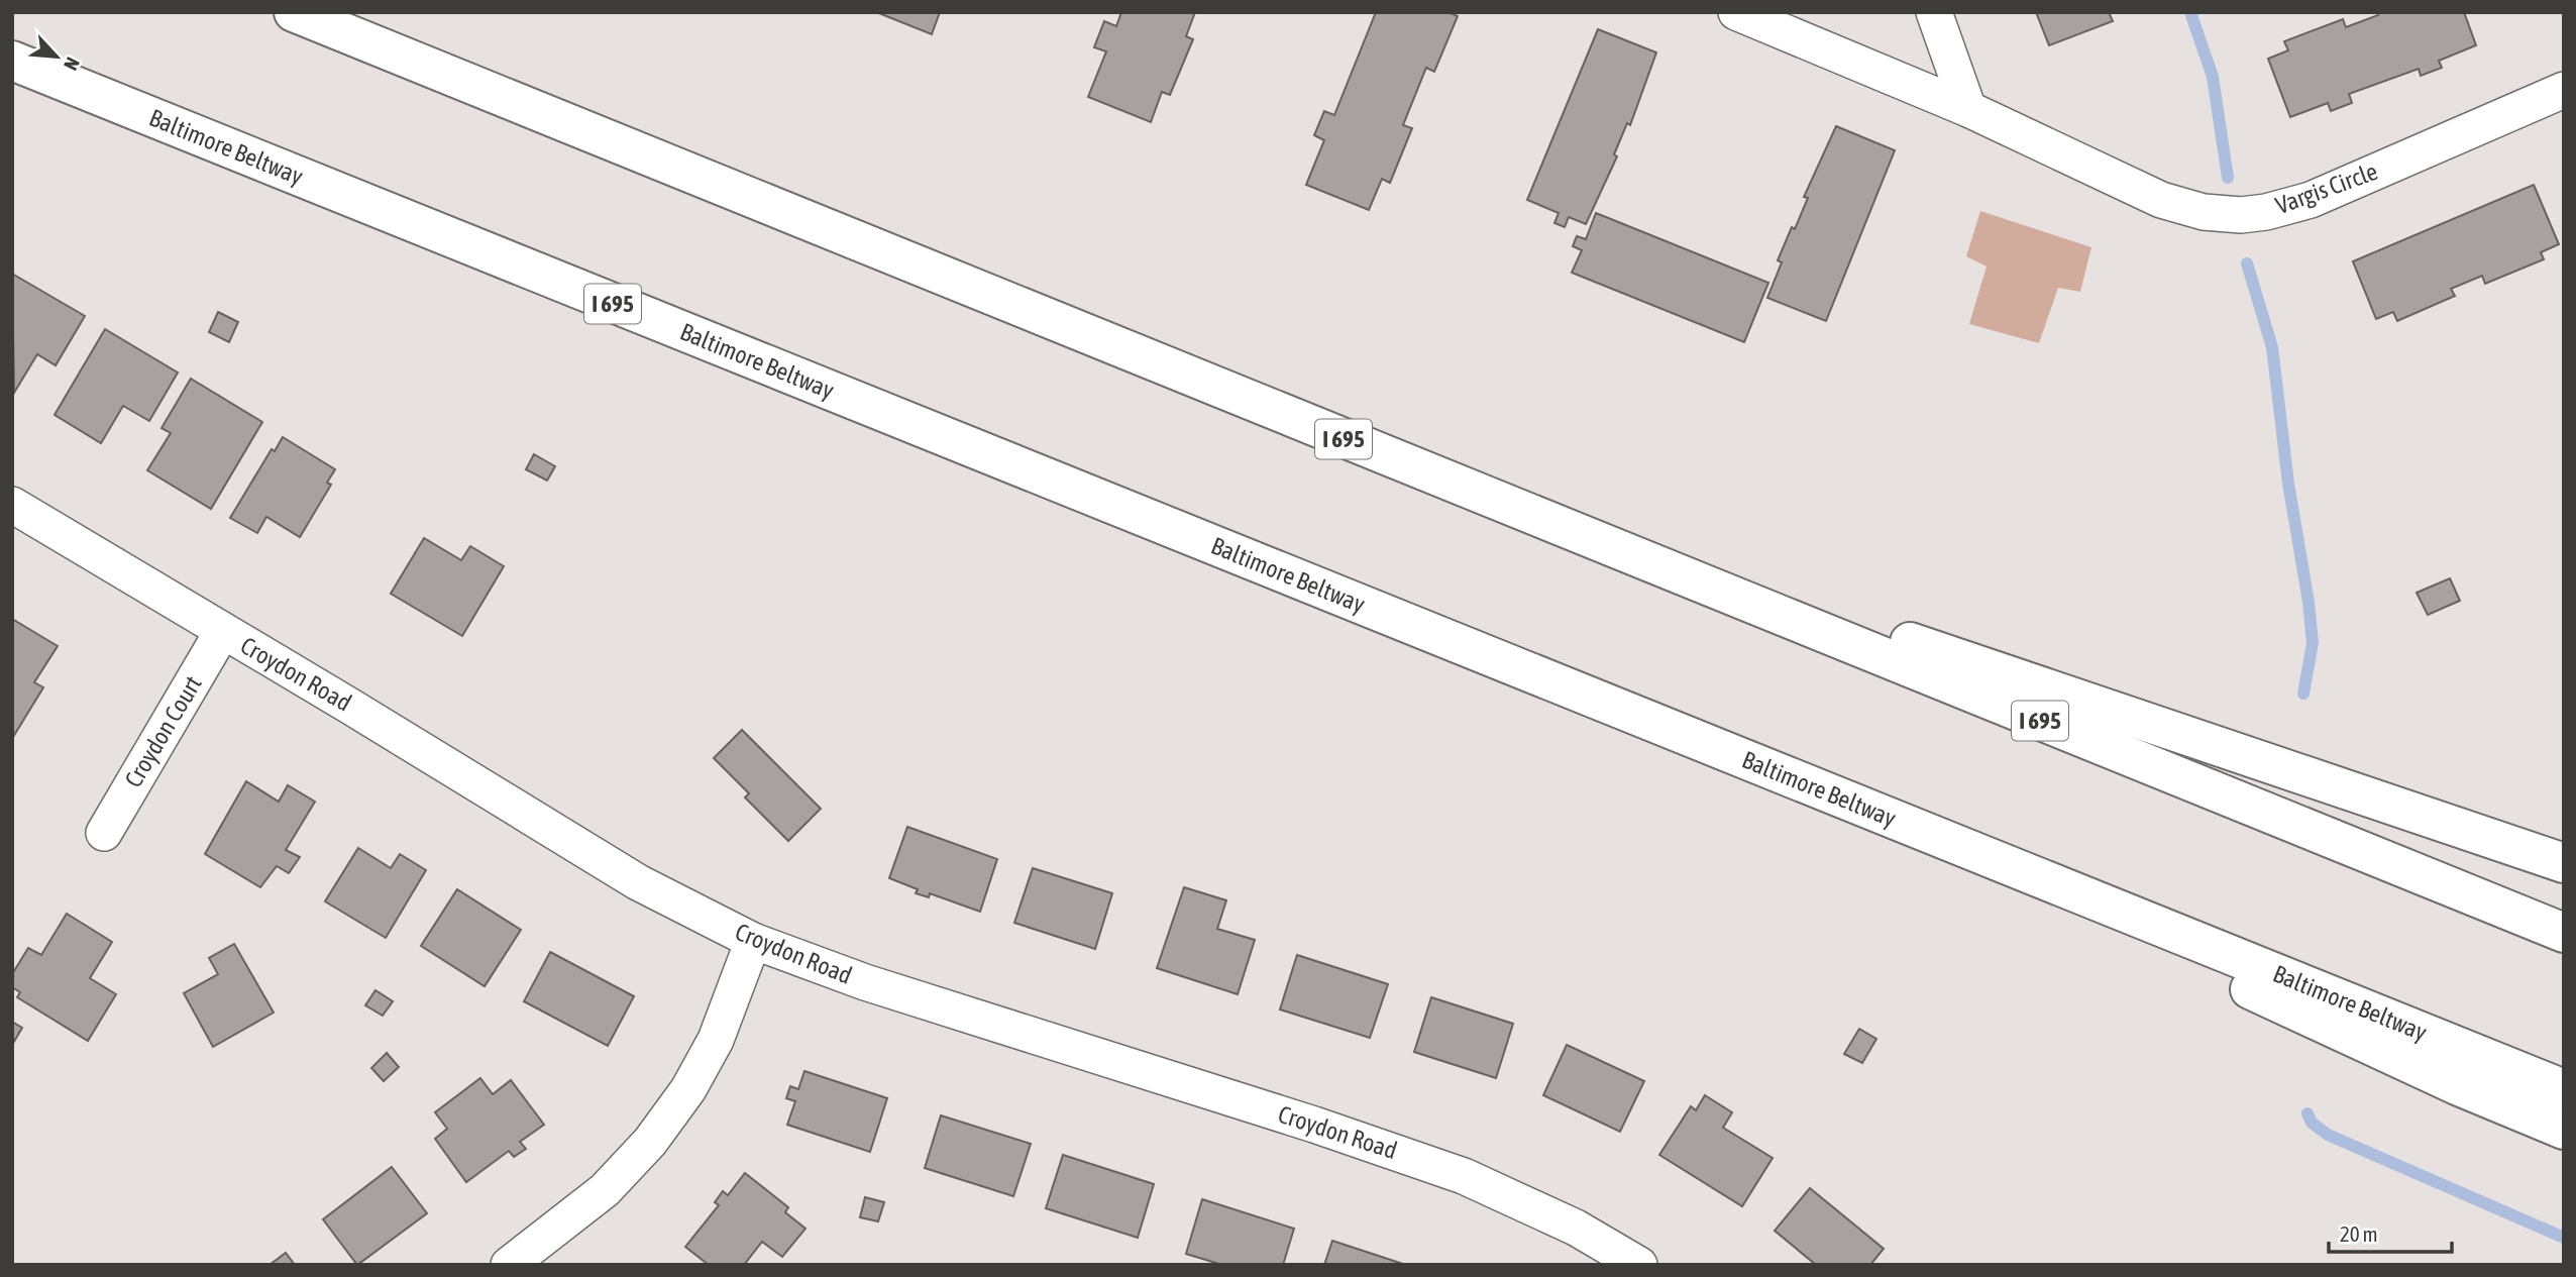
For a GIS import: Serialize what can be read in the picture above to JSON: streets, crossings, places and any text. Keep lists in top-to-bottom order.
{
  "streets": {
    "highway": ["Baltimore Beltway", "I 695"],
    "street": ["Vargis Circle", "Croydon Road", "Croydon Court"]
  },
  "crossings": [
    ["Croydon Road", "Croydon Court"]
  ],
  "scale_bar": "20 m",
  "north": "bottom right"
}
